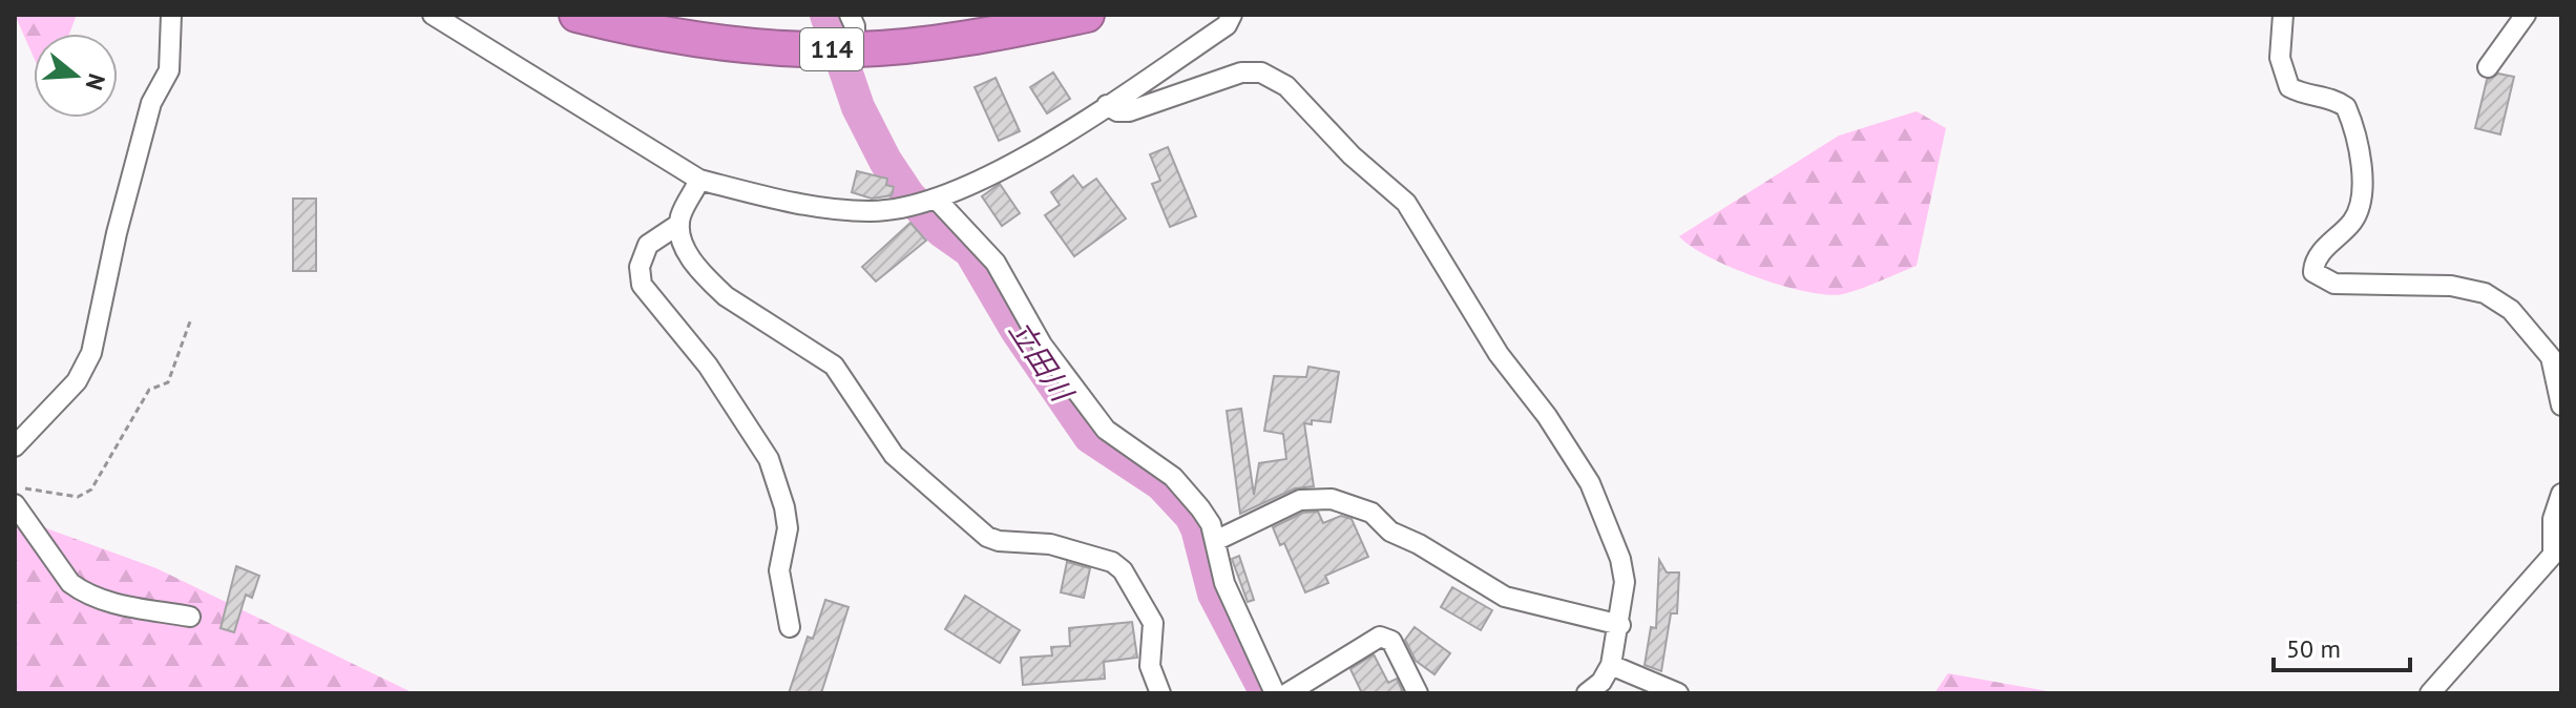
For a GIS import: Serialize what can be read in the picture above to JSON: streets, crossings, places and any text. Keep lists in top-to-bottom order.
{
  "streets": {
    "highway": ["114"]
  },
  "water": ["立田川"],
  "scale_bar": "50 m",
  "north": "right"
}
